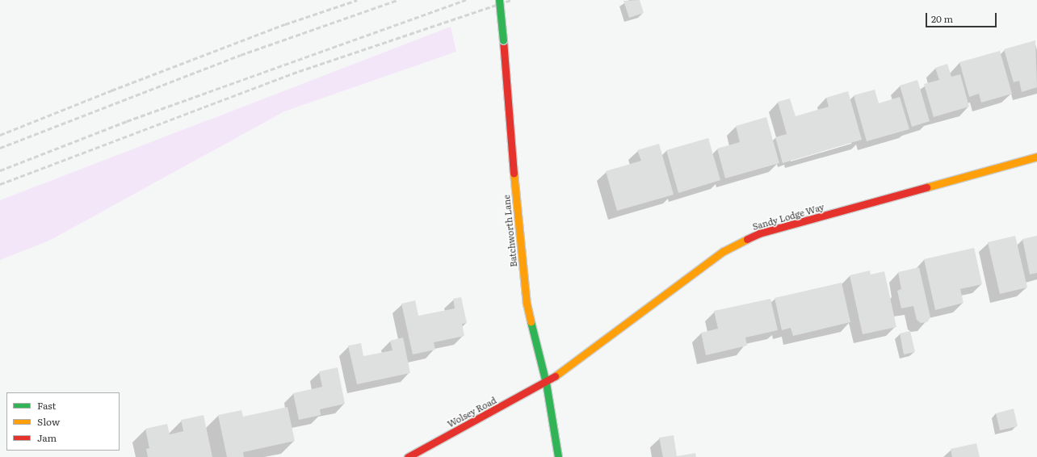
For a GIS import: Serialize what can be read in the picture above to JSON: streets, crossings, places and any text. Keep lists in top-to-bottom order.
{
  "streets": {
    "street": ["Sandy Lodge Way", "Batchworth Lane", "Wolsey Road"]
  },
  "crossings": [
    ["Sandy Lodge Way", "Batchworth Lane"],
    ["Sandy Lodge Way", "Wolsey Road"],
    ["Batchworth Lane", "Wolsey Road"]
  ],
  "legend": ["Fast", "Slow", "Jam"],
  "scale_bar": "20 m"
}
